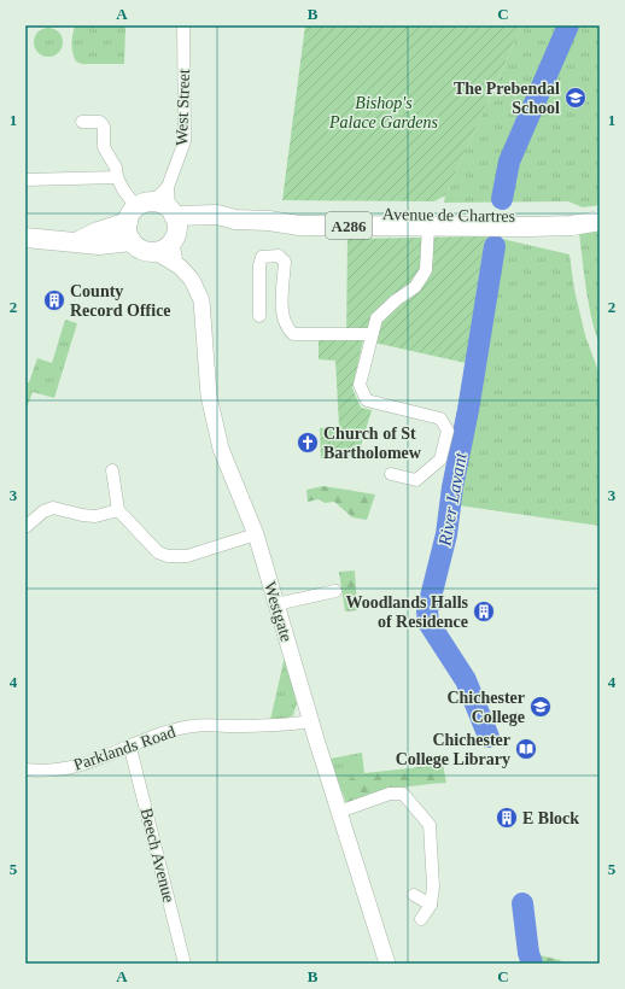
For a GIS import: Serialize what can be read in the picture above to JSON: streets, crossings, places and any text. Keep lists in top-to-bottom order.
{
  "streets": {
    "main road": ["Avenue de Chartres", "A286"],
    "street": [
      "West Street",
      "Westgate",
      "Parklands Road",
      "Beech Avenue"
    ]
  },
  "crossings": [
    ["West Street", "Avenue de Chartres"],
    ["West Street", "A286"],
    ["West Street", "Westgate"],
    ["Avenue de Chartres", "A286"],
    ["Avenue de Chartres", "Westgate"],
    ["A286", "Westgate"],
    ["Westgate", "Parklands Road"],
    ["Parklands Road", "Beech Avenue"]
  ],
  "water": ["River Lavant"],
  "parks": ["Bishop's Palace Gardens"],
  "places": {
    "school or university": ["The Prebendal School", "Chichester College"],
    "building": ["County Record Office", "Woodlands Halls of Residence", "E Block"],
    "church": ["Church of St Bartholomew"],
    "library": ["Chichester College Library"]
  },
  "grid": {
    "columns": ["A", "B", "C"],
    "rows": [
      "1",
      "2",
      "3",
      "4",
      "5"
    ]
  }
}
